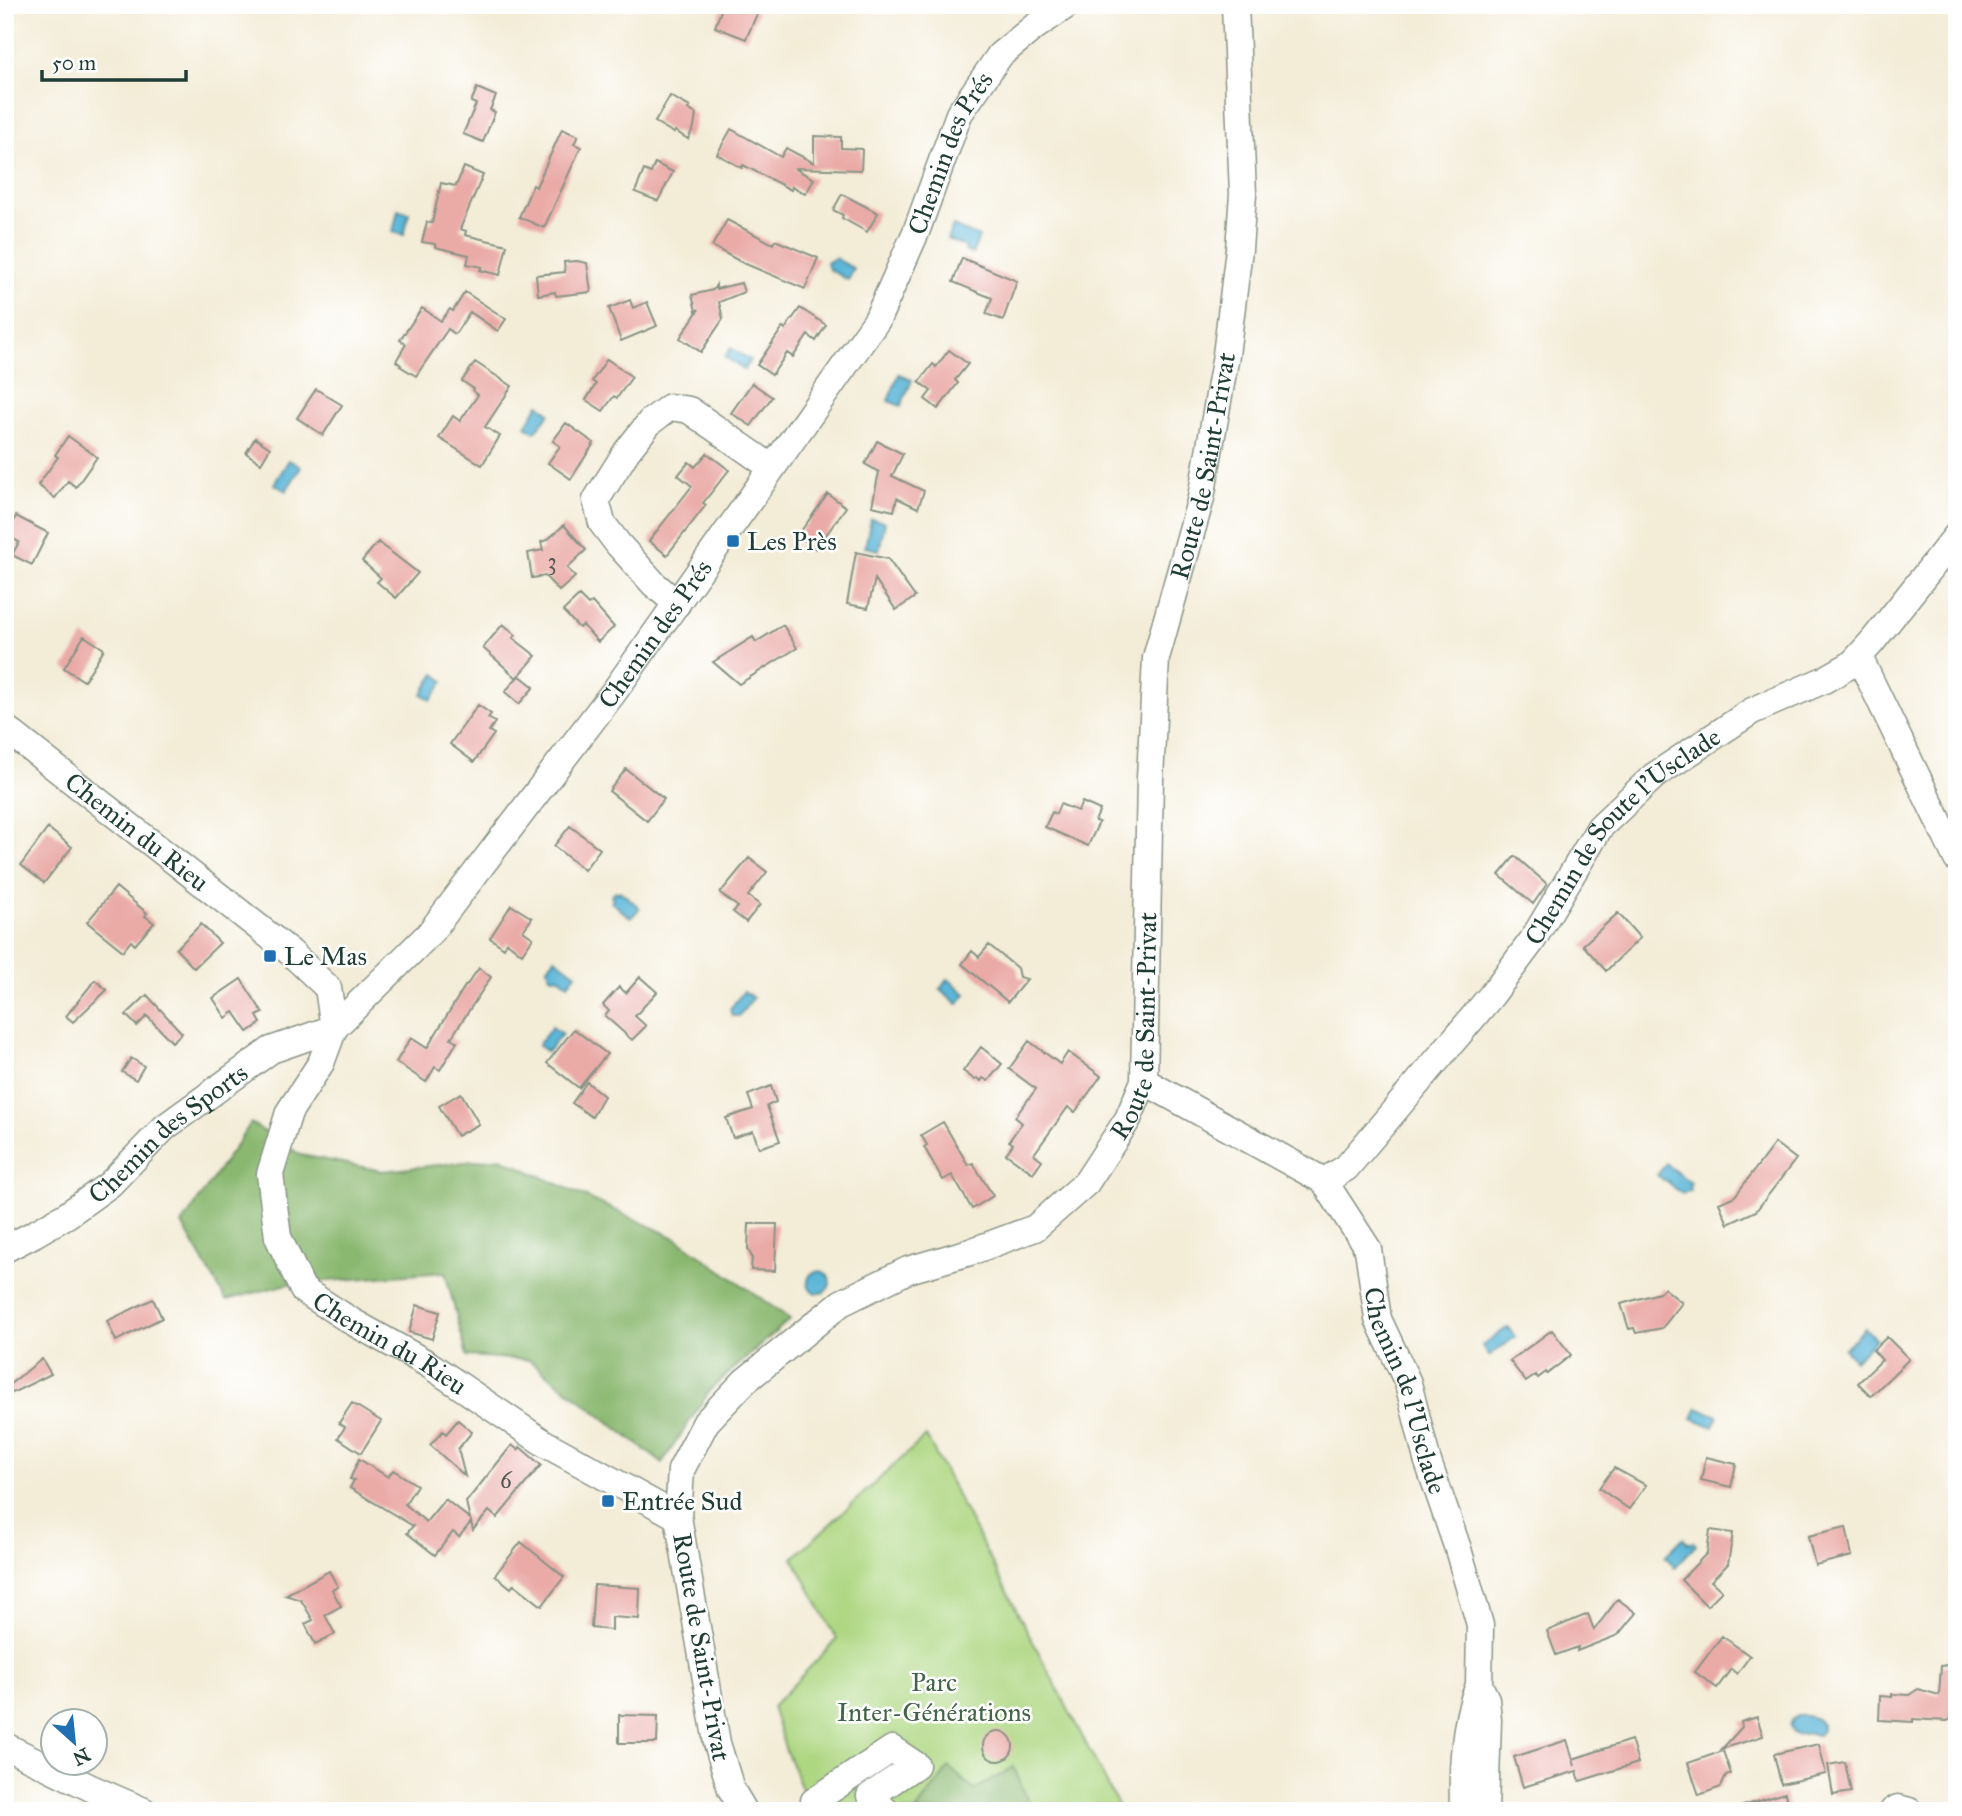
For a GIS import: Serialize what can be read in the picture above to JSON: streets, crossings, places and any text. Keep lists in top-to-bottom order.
{
  "streets": {
    "street": [
      "Chemin des Prés",
      "Route de Saint-Privat",
      "Chemin du Rieu",
      "Chemin de Soute l'Usclade",
      "Chemin des Sports",
      "Chemin de l'Usclade"
    ]
  },
  "crossings": [
    ["Chemin des Prés", "Chemin du Rieu"],
    ["Chemin des Prés", "Chemin des Sports"],
    ["Route de Saint-Privat", "Chemin du Rieu"],
    ["Route de Saint-Privat", "Chemin de l'Usclade"],
    ["Chemin du Rieu", "Chemin des Sports"],
    ["Chemin de Soute l'Usclade", "Chemin de l'Usclade"]
  ],
  "parks": ["Parc Inter-Générations"],
  "places": {
    "transit": ["Les Près", "Le Mas", "Entrée Sud"]
  },
  "house_numbers": ["3", "6"],
  "scale_bar": "50 m",
  "north": "bottom right"
}
